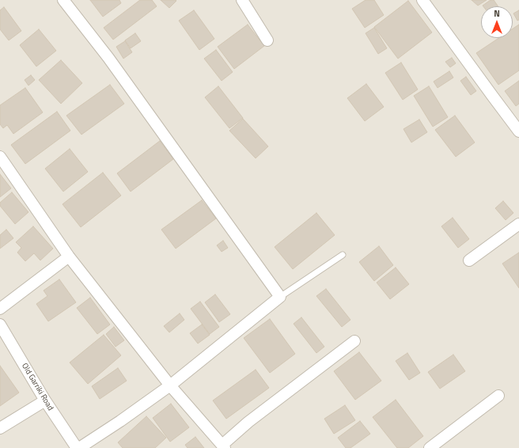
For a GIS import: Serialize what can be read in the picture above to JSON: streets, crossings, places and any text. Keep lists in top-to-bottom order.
{
  "streets": {
    "street": ["Old Garriki Road"]
  },
  "north": "top"
}
